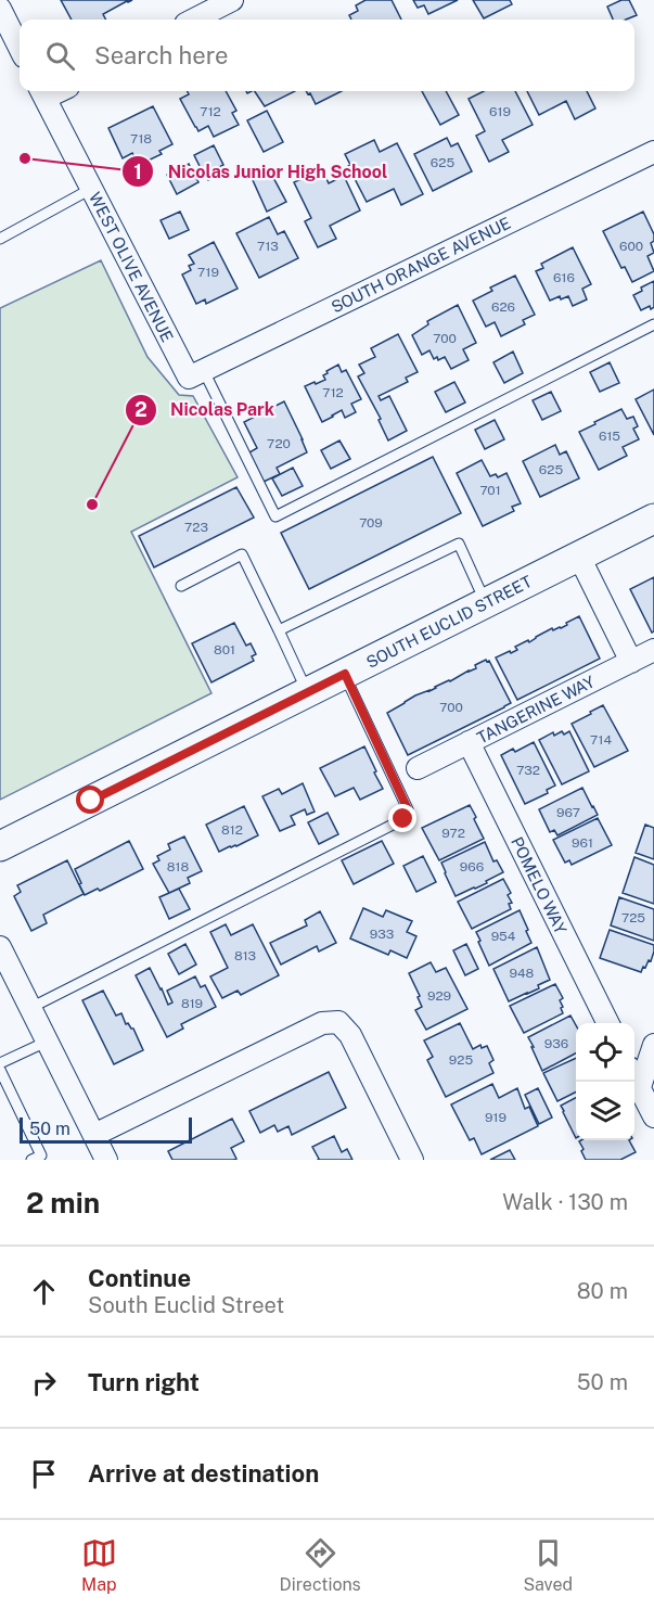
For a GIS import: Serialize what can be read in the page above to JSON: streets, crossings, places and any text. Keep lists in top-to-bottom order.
{
  "streets": {
    "main road": ["SOUTH EUCLID STREET"],
    "street": [
      "SOUTH ORANGE AVENUE",
      "WEST OLIVE AVENUE",
      "TANGERINE WAY",
      "POMELO WAY"
    ]
  },
  "crossings": [
    ["SOUTH ORANGE AVENUE", "WEST OLIVE AVENUE"],
    ["TANGERINE WAY", "POMELO WAY"]
  ],
  "places": ["Nicolas Junior High School", "Nicolas Park"],
  "house_numbers": [
    "712",
    "619",
    "718",
    "625",
    "713",
    "600",
    "719",
    "616",
    "626",
    "700",
    "712",
    "615",
    "720",
    "625",
    "701",
    "709",
    "723",
    "801",
    "700",
    "714",
    "732",
    "967",
    "812",
    "972",
    "961",
    "818",
    "966",
    "725",
    "933",
    "954",
    "813",
    "948",
    "929",
    "819",
    "936",
    "925",
    "919"
  ],
  "scale_bar": "50 m",
  "page": {
    "search": "Search here",
    "scale": "50 m",
    "heading": ["2 min", "Walk · 130 m"],
    "list": [
      ["Continue", "South Euclid Street", "80 m"],
      ["Turn right", "50 m"],
      "Arrive at destination"
    ],
    "nav": ["Map", "Directions", "Saved"]
  }
}
